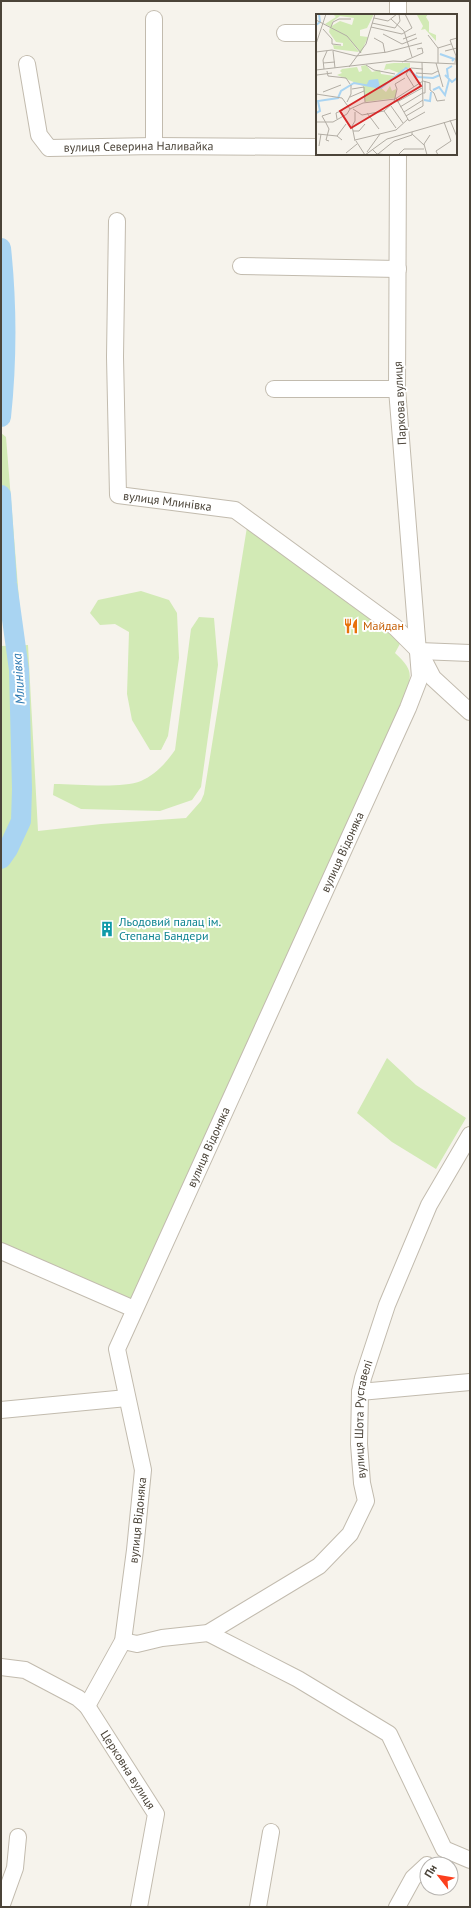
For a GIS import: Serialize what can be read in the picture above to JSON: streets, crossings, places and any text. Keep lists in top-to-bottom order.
{
  "streets": {
    "street": [
      "вулиця Северина Наливайка",
      "Паркова вулиця",
      "вулиця Млинівка",
      "вулиця Відоняка",
      "вулиця Шота Руставелі",
      "Церковна вулиця"
    ]
  },
  "crossings": [
    ["Паркова вулиця", "вулиця Млинівка"],
    ["Паркова вулиця", "вулиця Відоняка"],
    ["вулиця Млинівка", "вулиця Відоняка"],
    ["вулиця Відоняка", "вулиця Шота Руставелі"],
    ["вулиця Відоняка", "Церковна вулиця"]
  ],
  "water": ["Млинівка"],
  "places": {
    "restaurant": ["Майдан"],
    "building": ["Льодовий палац ім. Степана Бандери"]
  },
  "north": "top left"
}
